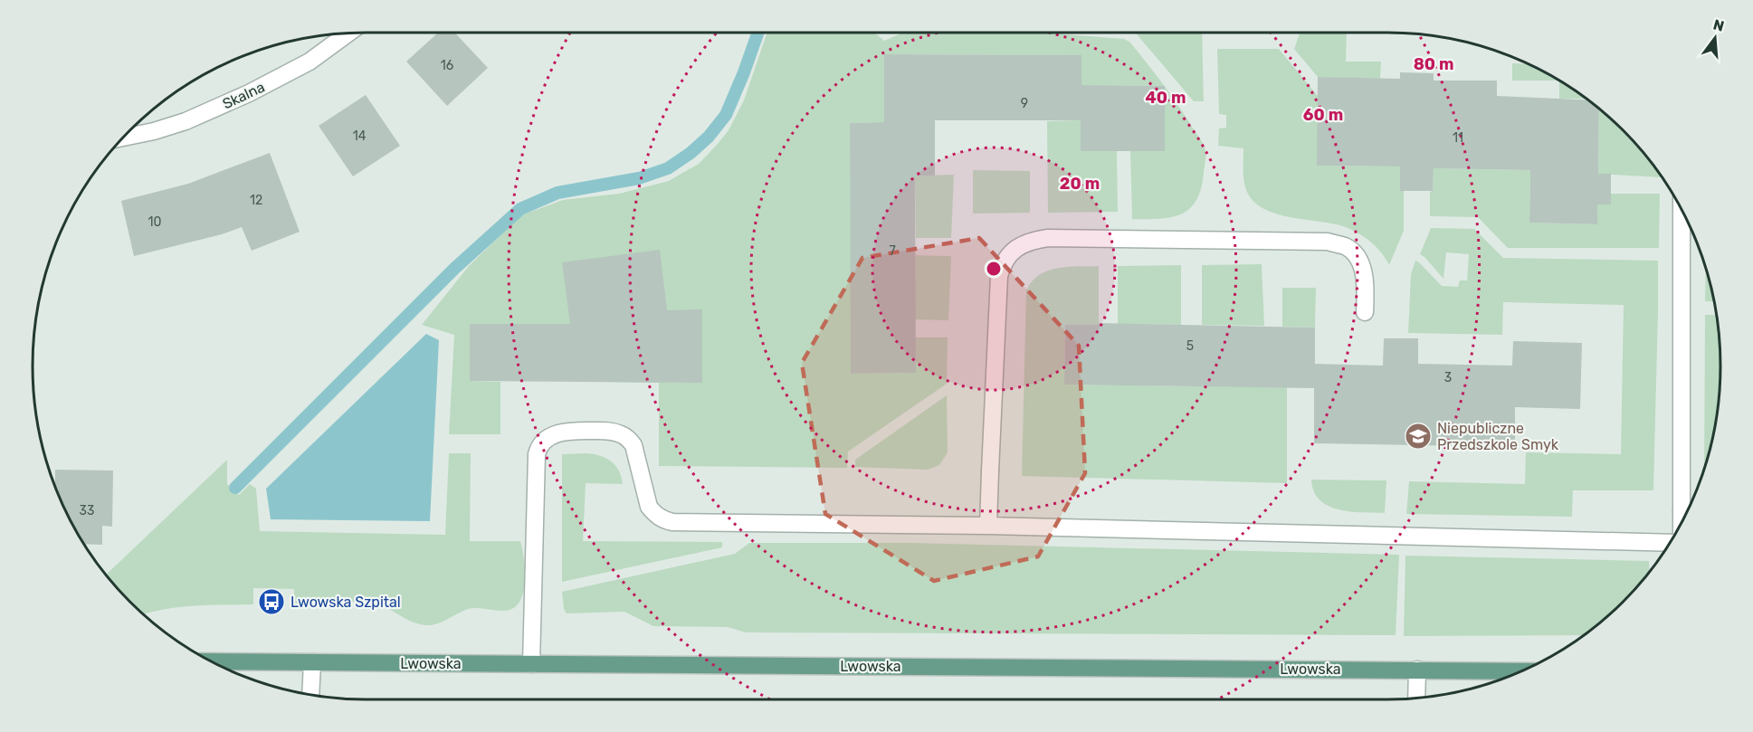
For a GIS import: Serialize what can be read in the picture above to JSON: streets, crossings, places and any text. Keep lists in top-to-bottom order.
{
  "streets": {
    "main road": ["Lwowska"],
    "street": ["Skalna"]
  },
  "places": {
    "school or university": ["Niepubliczne Przedszkole Smyk"],
    "bus stop": ["Lwowska Szpital"]
  },
  "house_numbers": [
    "16",
    "9",
    "14",
    "11",
    "12",
    "10",
    "7",
    "5",
    "3",
    "33"
  ],
  "north": "top",
  "rings": [
    "80 m",
    "40 m",
    "60 m",
    "20 m"
  ]
}
